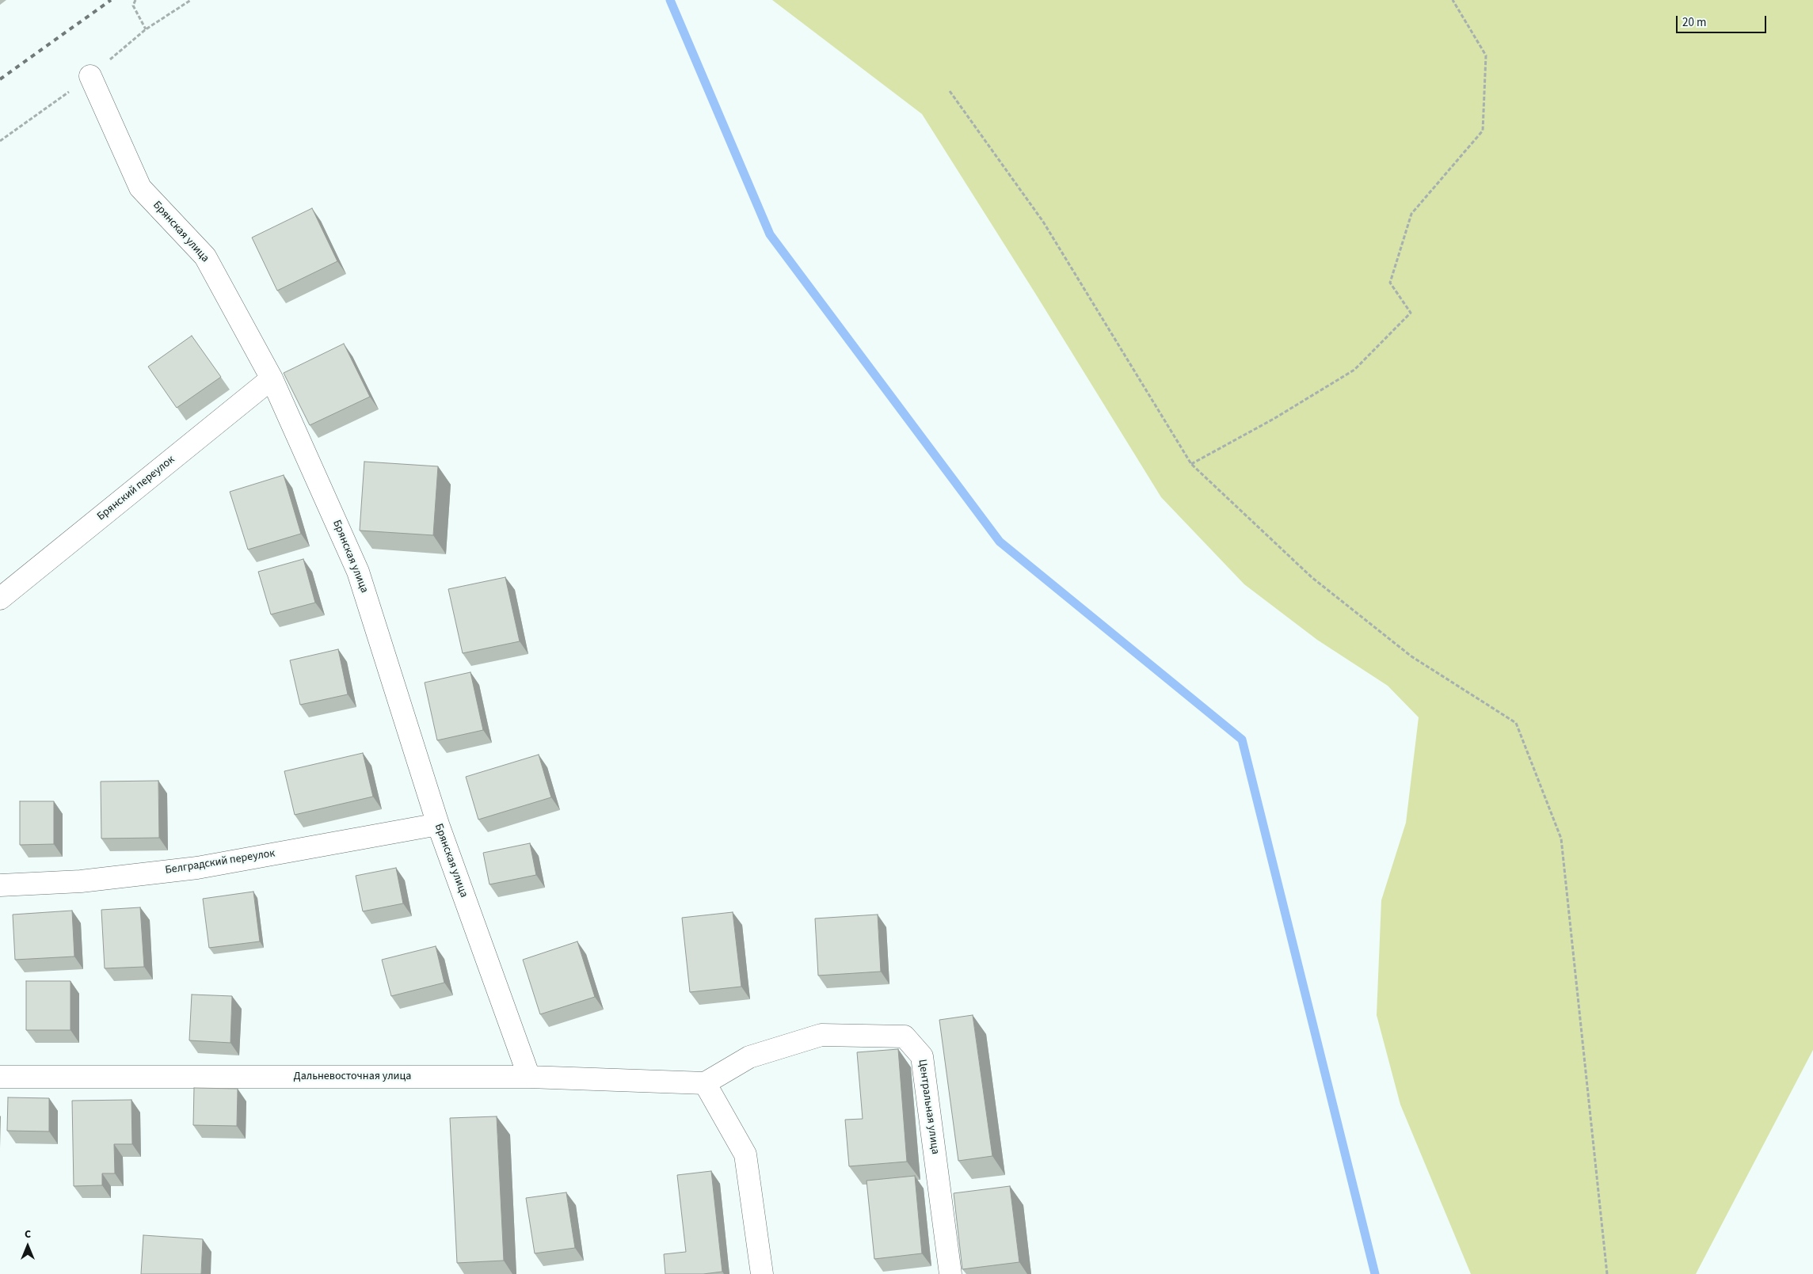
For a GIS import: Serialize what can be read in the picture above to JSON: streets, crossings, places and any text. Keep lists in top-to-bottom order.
{
  "streets": {
    "street": [
      "Брянская улица",
      "Брянский переулок",
      "Белградский переулок",
      "Дальневосточная улица",
      "Центральная улица"
    ]
  },
  "crossings": [
    ["Брянская улица", "Брянский переулок"],
    ["Брянская улица", "Белградский переулок"],
    ["Брянская улица", "Дальневосточная улица"],
    ["Дальневосточная улица", "Центральная улица"]
  ],
  "scale_bar": "20 m",
  "north": "top"
}
